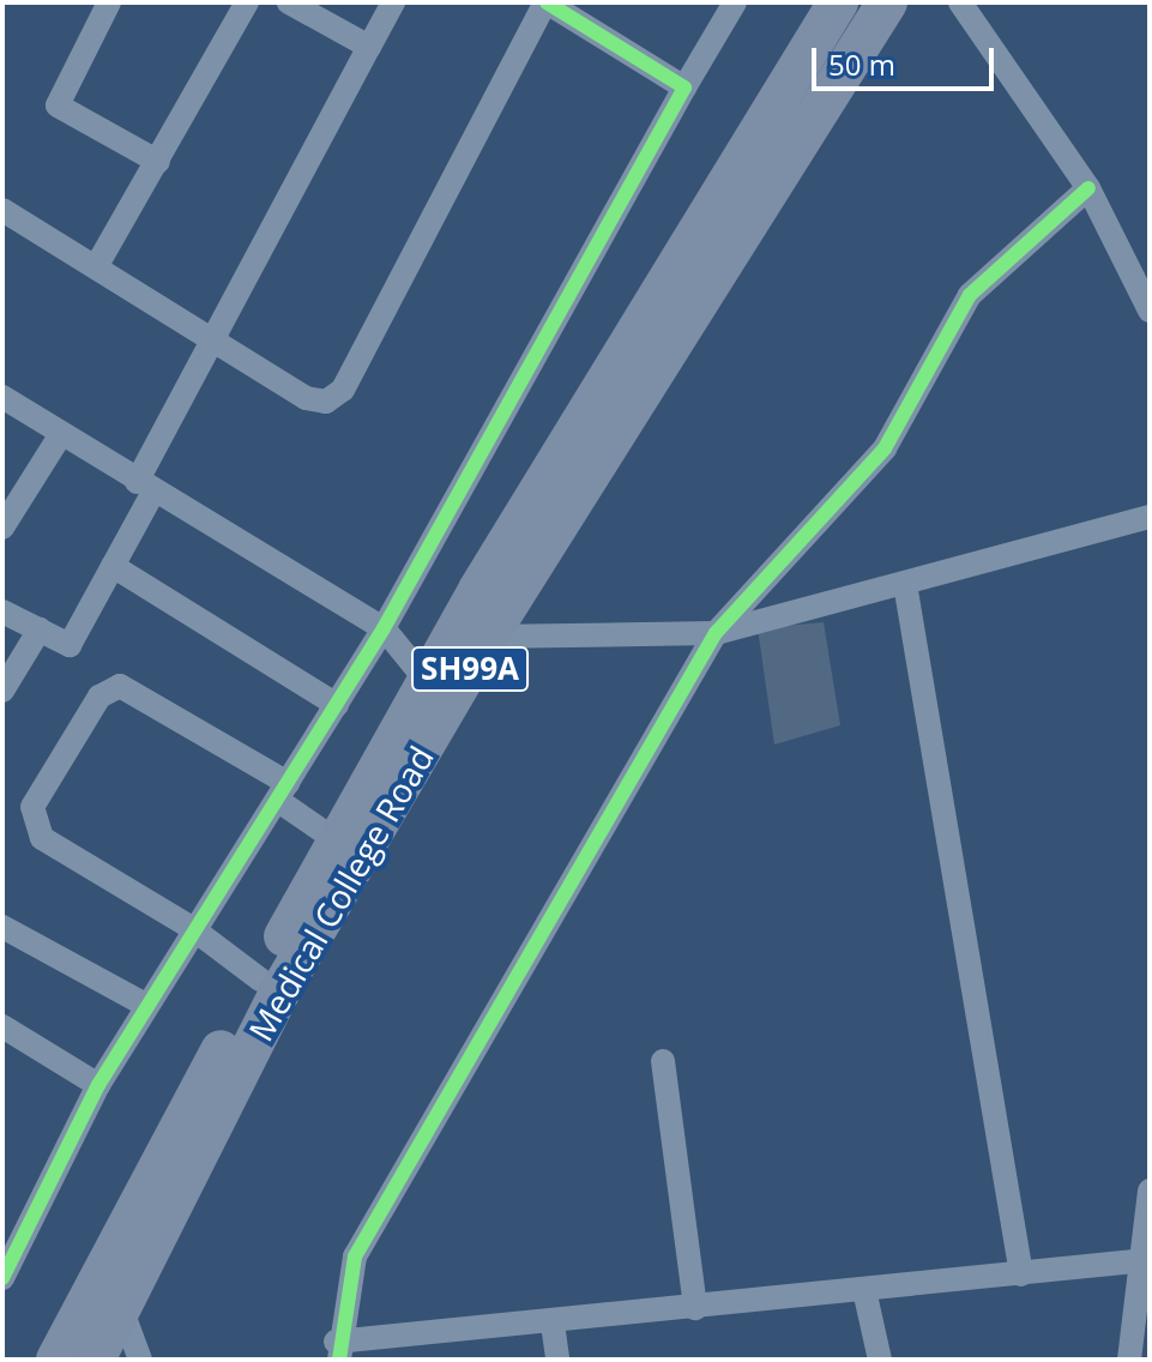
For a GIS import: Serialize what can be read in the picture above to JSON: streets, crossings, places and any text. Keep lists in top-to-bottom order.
{
  "streets": {
    "main road": ["SH99A", "Medical College Road"]
  },
  "scale_bar": "50 m"
}
